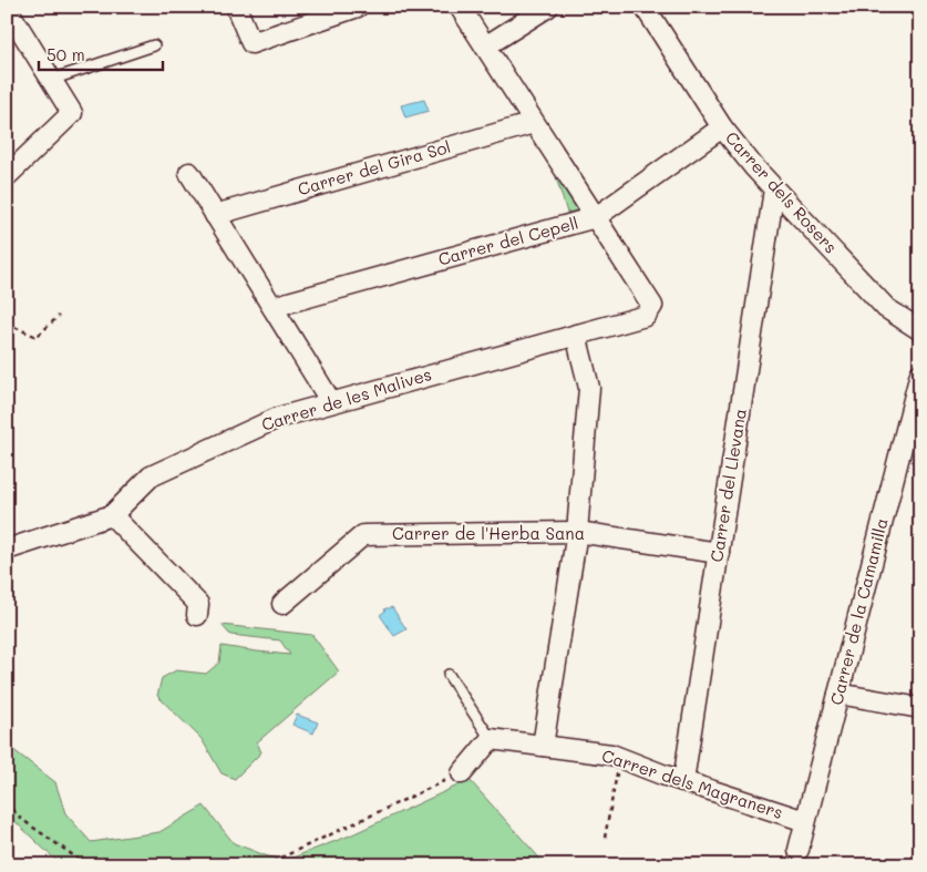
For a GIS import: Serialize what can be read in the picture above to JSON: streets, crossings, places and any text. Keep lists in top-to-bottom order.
{
  "streets": {
    "street": [
      "Carrer del Gira Sol",
      "Carrer dels Rosers",
      "Carrer del Cepell",
      "Carrer de les Malives",
      "Carrer del Llevana",
      "Carrer de l'Herba Sana",
      "Carrer de la Camamilla",
      "Carrer dels Magraners"
    ]
  },
  "crossings": [
    ["Carrer dels Rosers", "Carrer del Cepell"],
    ["Carrer dels Rosers", "Carrer del Llevana"],
    ["Carrer del Cepell", "Carrer de les Malives"],
    ["Carrer del Llevana", "Carrer de l'Herba Sana"],
    ["Carrer del Llevana", "Carrer dels Magraners"],
    ["Carrer de la Camamilla", "Carrer dels Magraners"]
  ],
  "scale_bar": "50 m"
}
